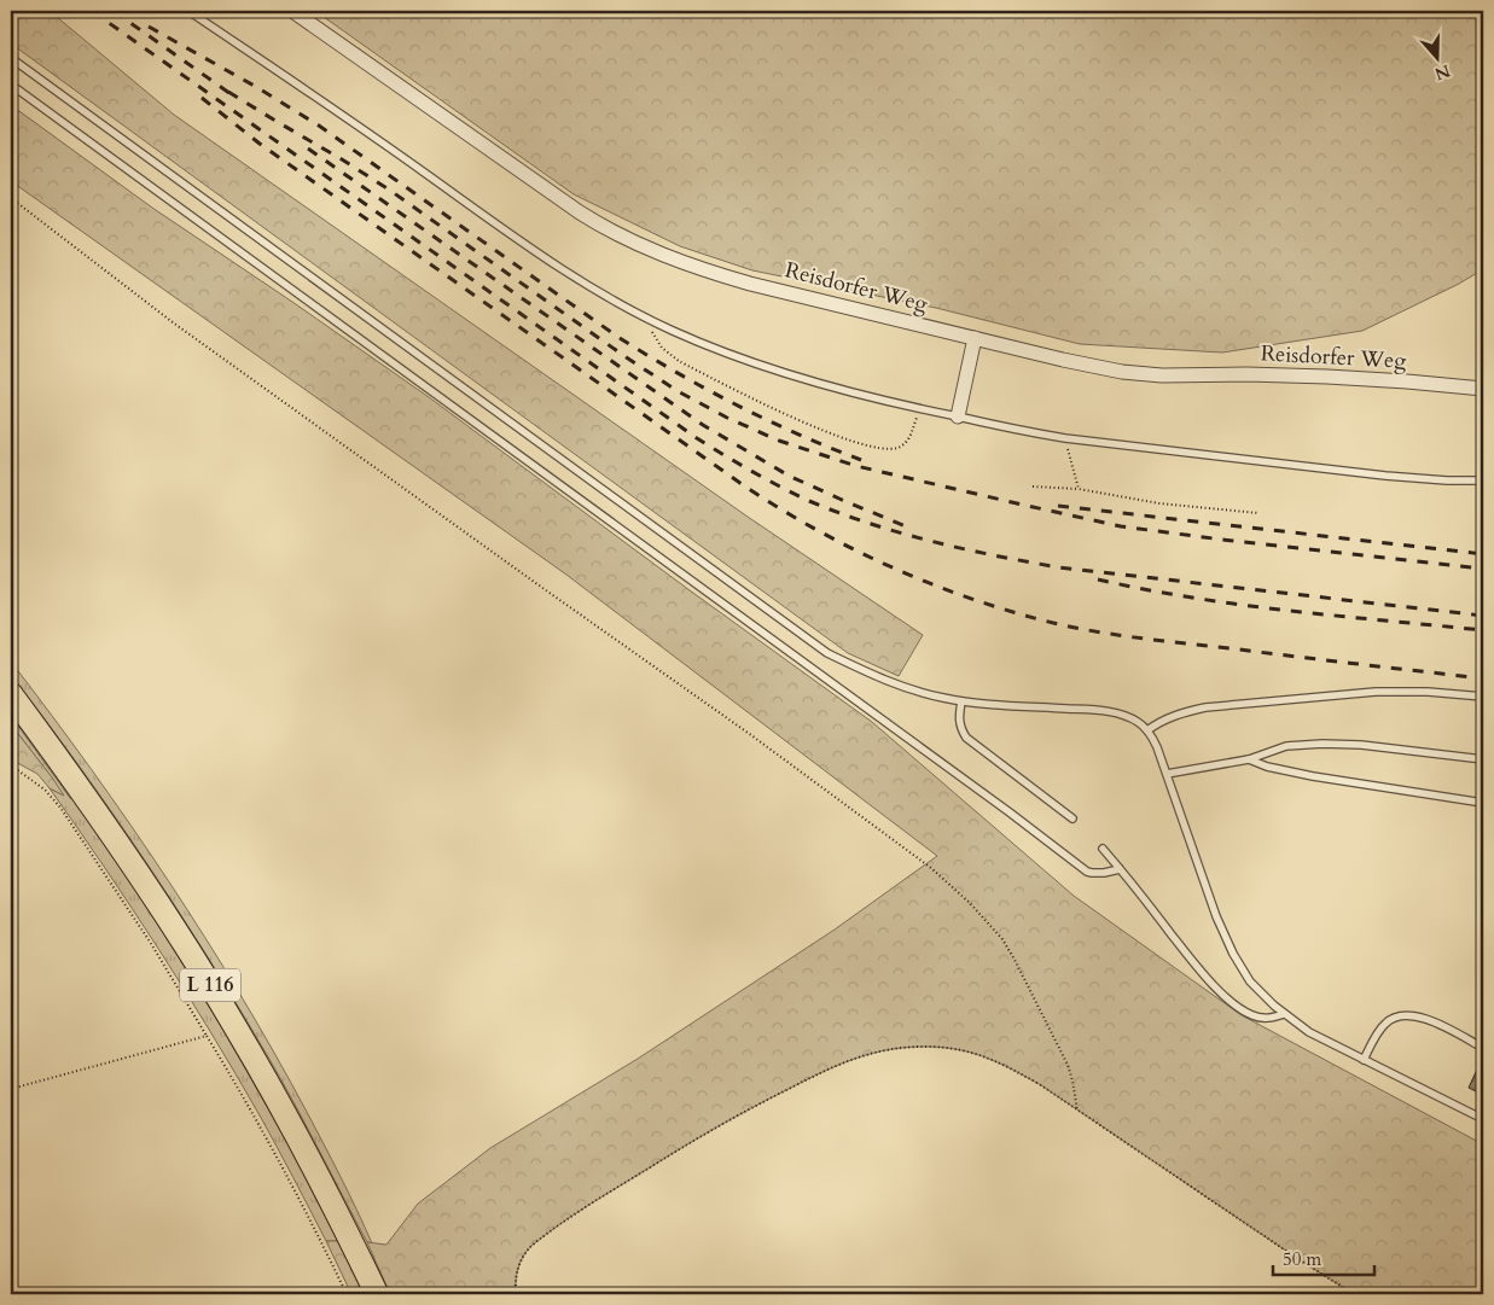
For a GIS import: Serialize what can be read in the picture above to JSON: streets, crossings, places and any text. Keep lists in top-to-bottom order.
{
  "streets": {
    "main road": ["L 116"],
    "street": ["Reisdorfer Weg"]
  },
  "scale_bar": "50 m",
  "north": "bottom"
}
